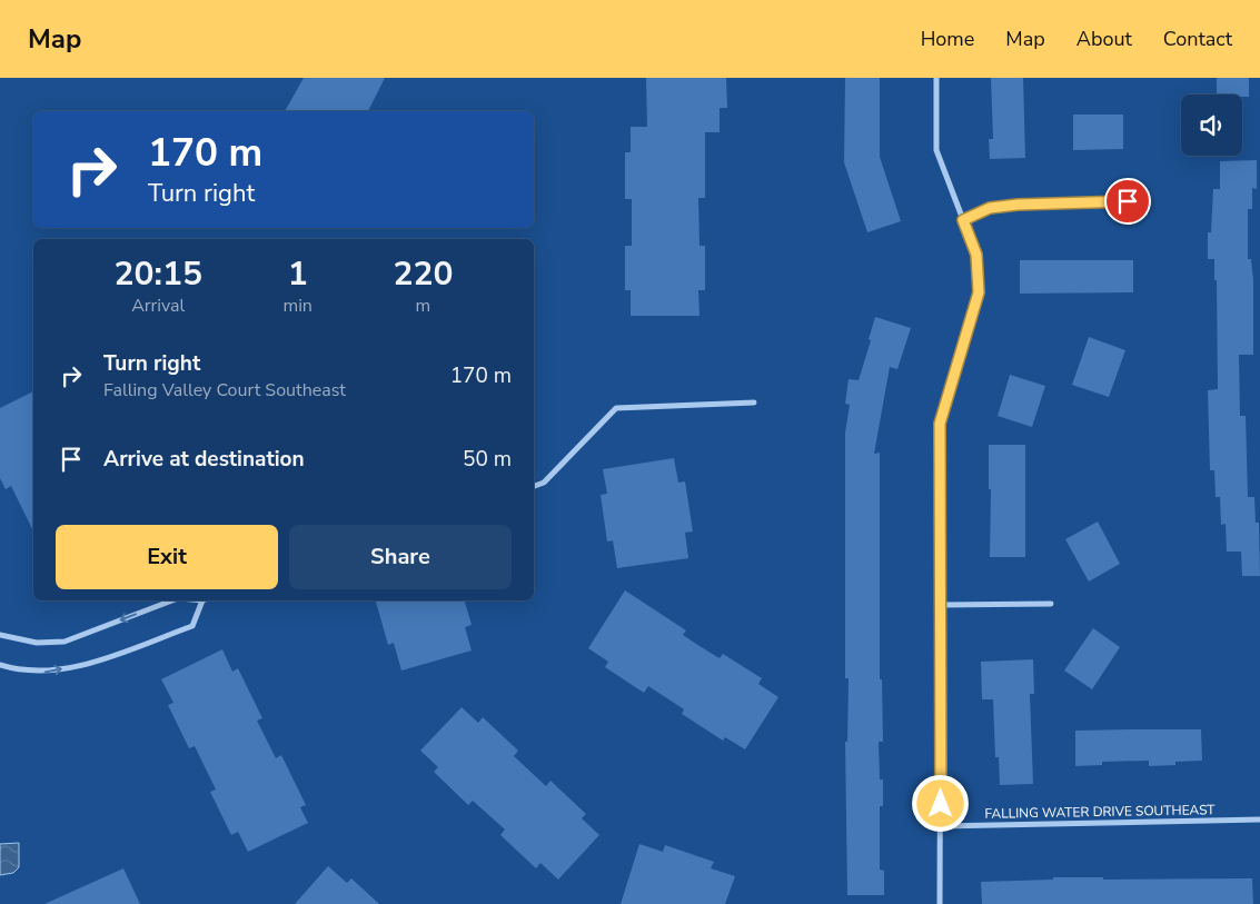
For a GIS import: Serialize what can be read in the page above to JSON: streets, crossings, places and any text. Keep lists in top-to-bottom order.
{
  "streets": {
    "street": ["FALLING WATER DRIVE SOUTHEAST"]
  },
  "page": {
    "header": "Map",
    "nav": [
      "Home",
      "Map",
      "About",
      "Contact"
    ],
    "turn": ["170 m", "Turn right"],
    "eta": [
      "20:15",
      "Arrival",
      "1",
      "min",
      "220",
      "m"
    ],
    "list": [
      {
        "name": "Turn right",
        "note": "Falling Valley Court Southeast",
        "value": "170 m"
      },
      {
        "name": "Arrive at destination",
        "value": "50 m"
      }
    ],
    "buttons": ["Exit", "Share"]
  }
}
